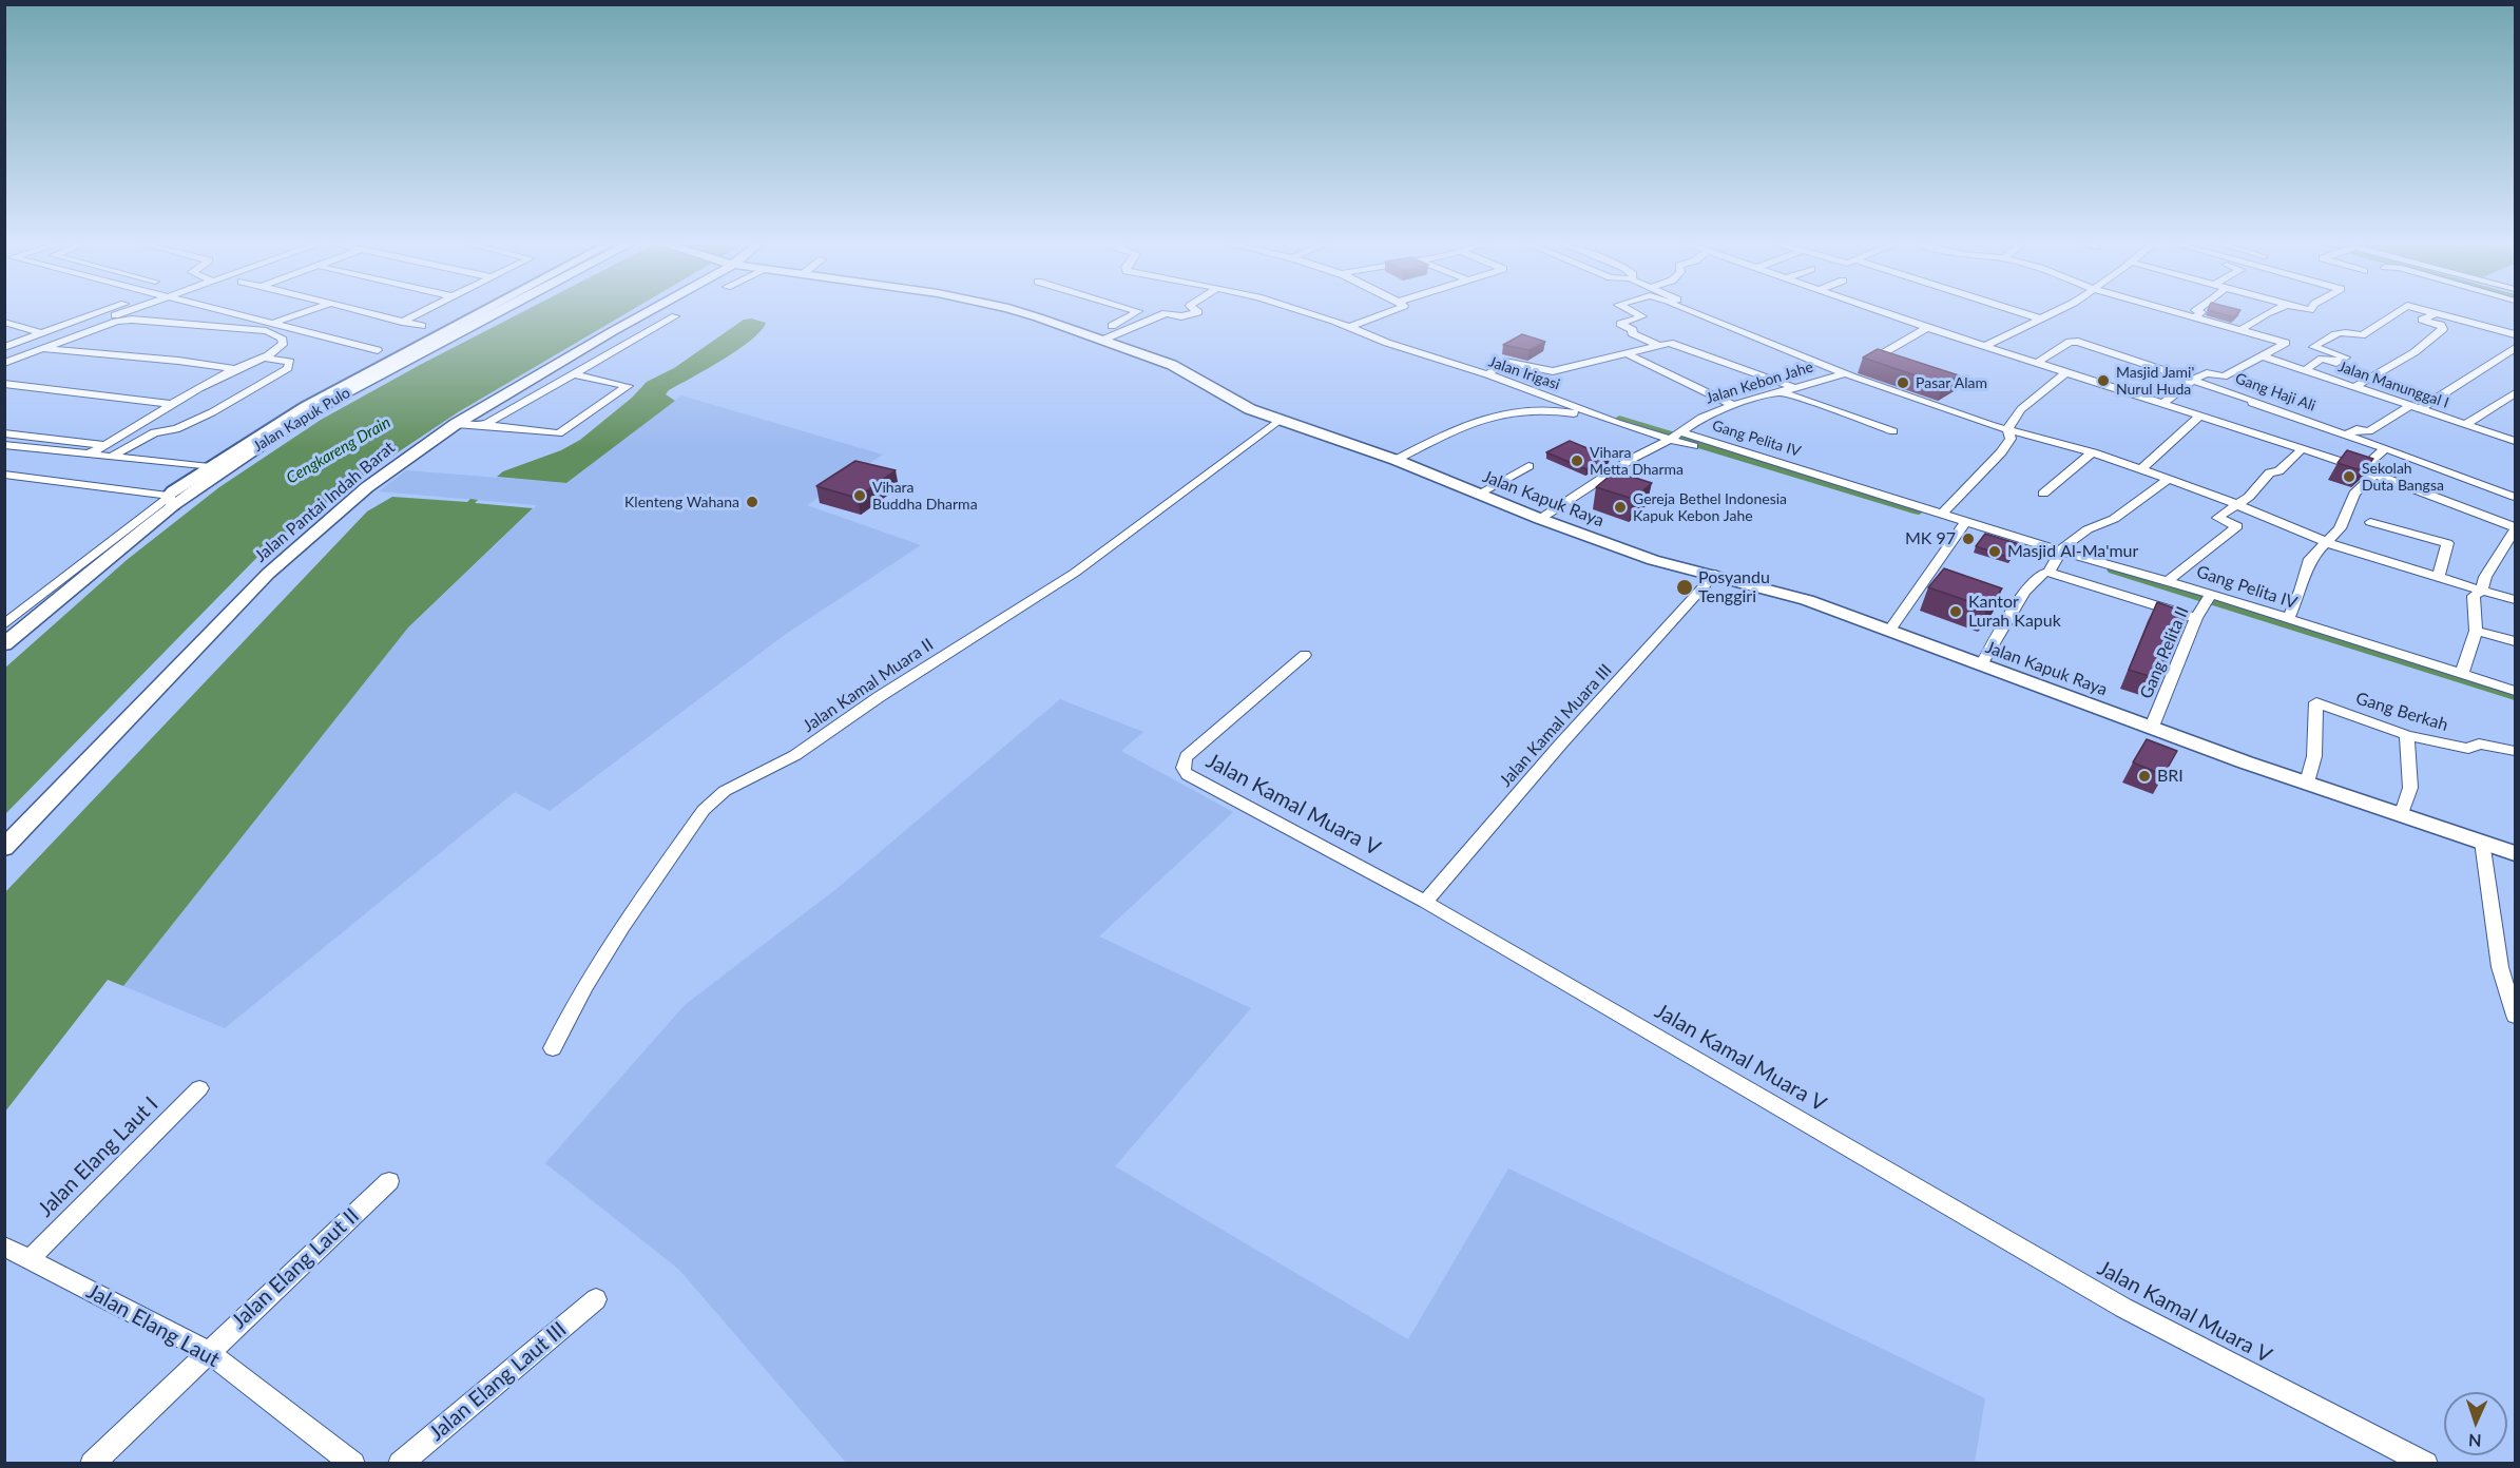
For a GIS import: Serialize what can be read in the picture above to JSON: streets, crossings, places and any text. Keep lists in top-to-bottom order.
{
  "streets": {
    "main road": ["Jalan Kapuk Pulo", "Jalan Kapuk Raya", "Jalan Pantai Indah Barat"],
    "street": [
      "Jalan Irigasi",
      "Jalan Kebon Jahe",
      "Jalan Manunggal I",
      "Gang Haji Ali",
      "Gang Pelita IV",
      "Gang Pelita II",
      "Jalan Kamal Muara II",
      "Gang Berkah",
      "Jalan Kamal Muara III",
      "Jalan Kamal Muara V",
      "Jalan Elang Laut I",
      "Jalan Elang Laut II",
      "Jalan Elang Laut",
      "Jalan Elang Laut III"
    ]
  },
  "crossings": [
    ["Jalan Irigasi", "Jalan Kebon Jahe"],
    ["Jalan Irigasi", "Gang Pelita IV"],
    ["Jalan Kebon Jahe", "Gang Pelita IV"],
    ["Jalan Kebon Jahe", "Jalan Kapuk Raya"],
    ["Gang Pelita IV", "Gang Pelita II"],
    ["Jalan Kapuk Raya", "Gang Pelita II"],
    ["Jalan Kapuk Raya", "Jalan Kamal Muara II"],
    ["Jalan Kapuk Raya", "Gang Berkah"],
    ["Jalan Kapuk Raya", "Jalan Kamal Muara III"],
    ["Jalan Kamal Muara III", "Jalan Kamal Muara V"],
    ["Jalan Elang Laut I", "Jalan Elang Laut"],
    ["Jalan Elang Laut II", "Jalan Elang Laut"]
  ],
  "water": ["Cengkareng Drain"],
  "places": [
    "Masjid Jami' Nurul Huda",
    "Pasar Alam",
    "Vihara Metta Dharma",
    "Sekolah Duta Bangsa",
    "Vihara Buddha Dharma",
    "Klenteng Wahana",
    "Gereja Bethel Indonesia Kapuk Kebon Jahe",
    "MK 97",
    "Masjid Al-Ma'mur",
    "Posyandu Tenggiri",
    "Kantor Lurah Kapuk",
    "BRI"
  ],
  "north": "bottom"
}
